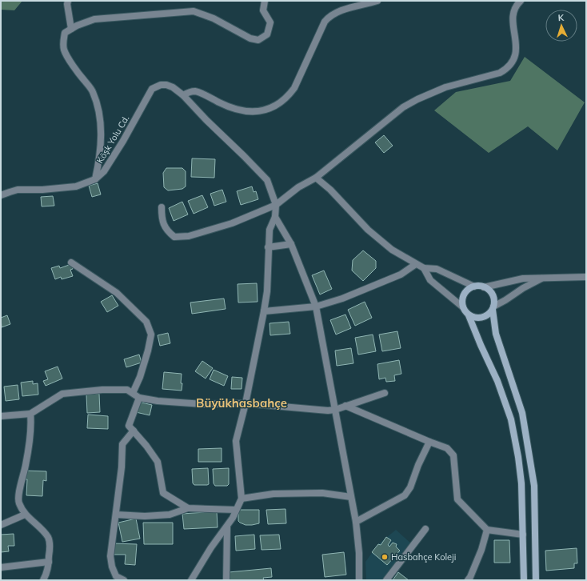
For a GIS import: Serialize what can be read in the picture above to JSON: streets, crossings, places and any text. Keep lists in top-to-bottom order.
{
  "streets": {
    "street": ["Köşk Yolu Cd."]
  },
  "districts": ["Büyükhasbahçe"],
  "places": ["Hasbahçe Koleji"],
  "north": "top"
}
